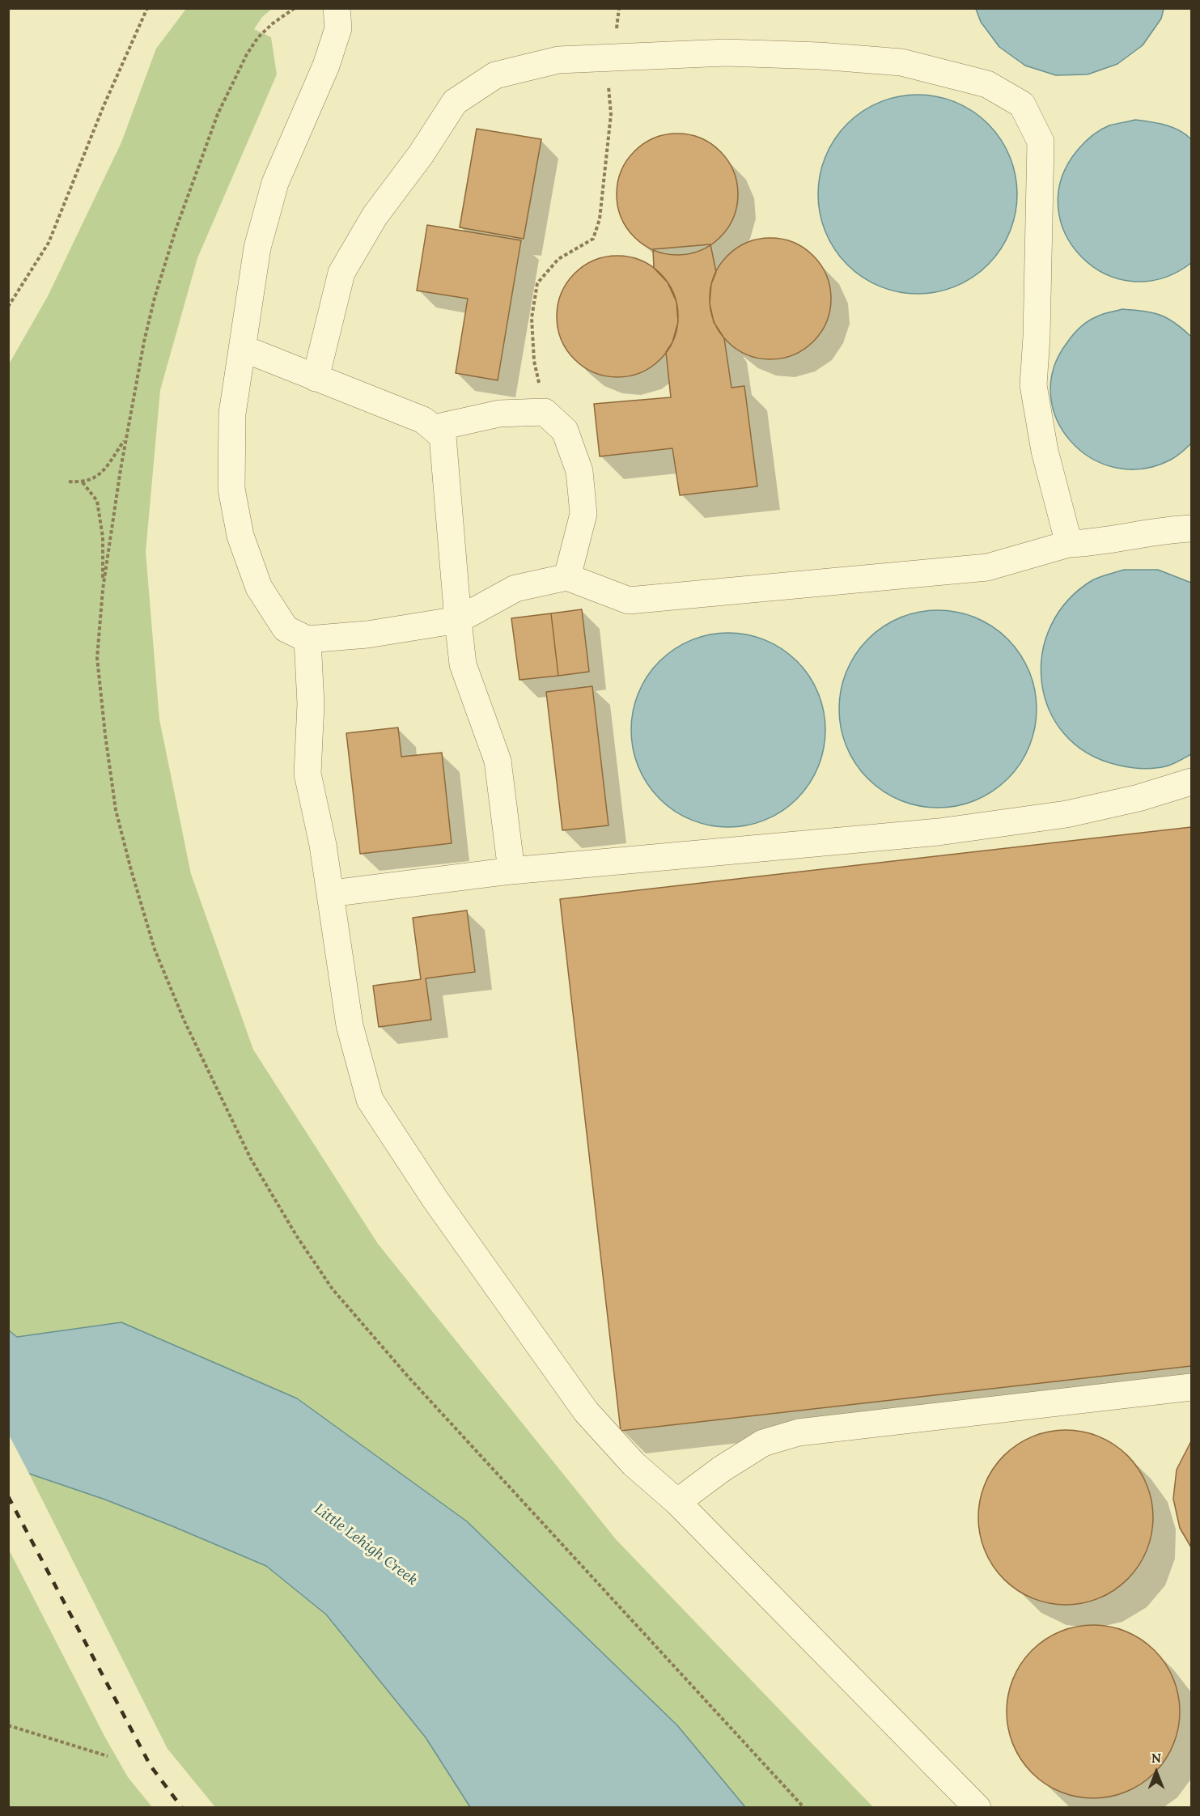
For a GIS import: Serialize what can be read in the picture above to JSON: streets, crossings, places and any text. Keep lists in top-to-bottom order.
{
  "water": ["Little Lehigh Creek"],
  "north": "top"
}
